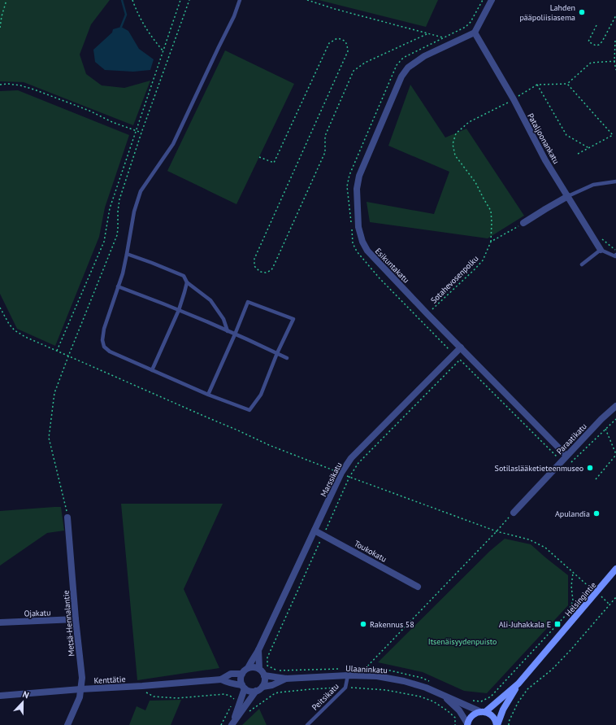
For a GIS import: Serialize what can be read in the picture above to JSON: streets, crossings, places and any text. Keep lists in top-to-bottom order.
{
  "streets": {
    "main road": ["Helsingintie"],
    "street": [
      "Pataljoonankatu",
      "Esikuntakatu",
      "Paraatikatu",
      "Marssikatu",
      "Toukokatu",
      "Ojakatu",
      "Metsä-Hennalantie",
      "Ulaaninkatu",
      "Kenttätie"
    ],
    "lane": ["Peitsikatu"],
    "path": ["Sotahevosenpolku"]
  },
  "crossings": [
    ["Pataljoonankatu", "Esikuntakatu"],
    ["Esikuntakatu", "Sotahevosenpolku"],
    ["Esikuntakatu", "Paraatikatu"],
    ["Esikuntakatu", "Marssikatu"],
    ["Marssikatu", "Toukokatu"],
    ["Helsingintie", "Ulaaninkatu"],
    ["Ojakatu", "Metsä-Hennalantie"],
    ["Metsä-Hennalantie", "Kenttätie"],
    ["Ulaaninkatu", "Peitsikatu"]
  ],
  "parks": ["Itsenäisyydenpuisto"],
  "places": {
    "other": [
      "Lahden pääpoliisiasema",
      "Sotilaslääketieteenmuseo",
      "Apulandia",
      "Rakennus 58"
    ],
    "transit": ["Ali-Juhakkala E"]
  },
  "north": "top"
}
